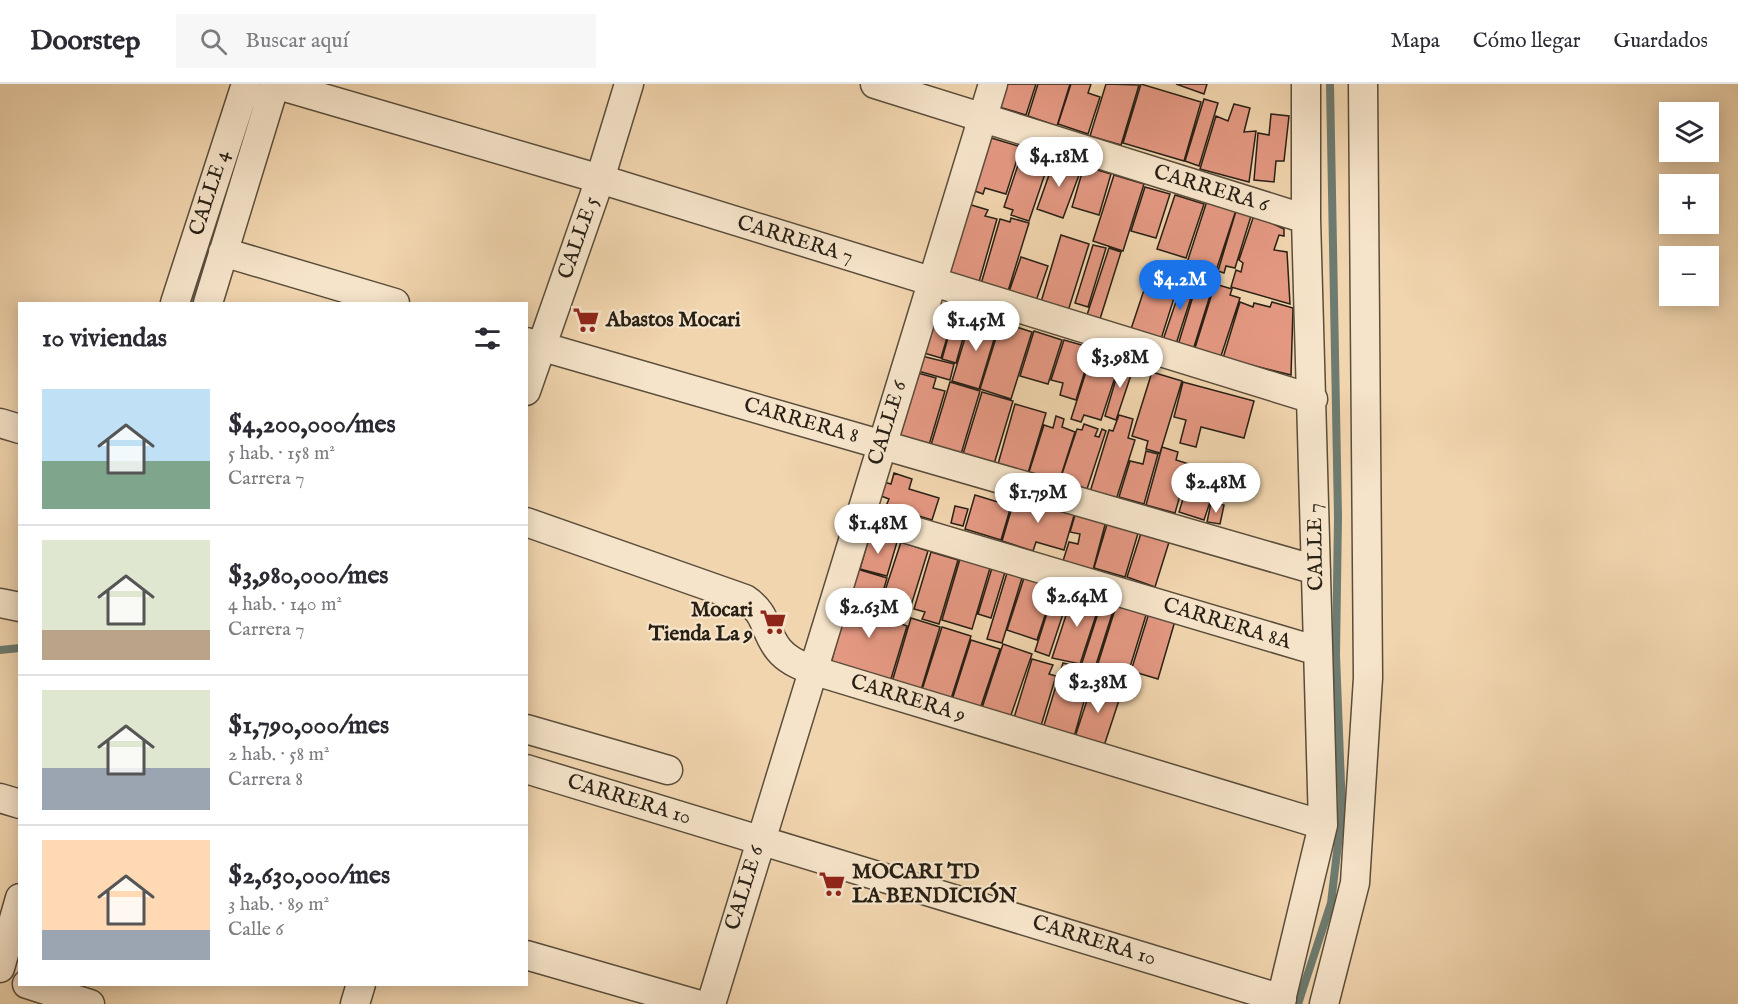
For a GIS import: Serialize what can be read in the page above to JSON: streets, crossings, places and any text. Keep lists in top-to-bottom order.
{
  "streets": {
    "street": [
      "CARRERA 6",
      "CALLE 4",
      "CALLE 5",
      "CARRERA 7",
      "CARRERA 8",
      "CALLE 6",
      "CALLE 7",
      "CARRERA 8A",
      "CARRERA 9",
      "CARRERA 10"
    ]
  },
  "crossings": [
    ["CARRERA 6", "CALLE 6"],
    ["CARRERA 6", "CALLE 7"],
    ["CALLE 4", "CARRERA 7"],
    ["CALLE 5", "CARRERA 7"],
    ["CALLE 5", "CARRERA 8"],
    ["CARRERA 7", "CALLE 6"],
    ["CARRERA 7", "CALLE 7"],
    ["CARRERA 8", "CALLE 6"],
    ["CARRERA 8", "CALLE 7"],
    ["CALLE 6", "CARRERA 8A"],
    ["CALLE 6", "CARRERA 9"],
    ["CALLE 6", "CARRERA 10"],
    ["CALLE 7", "CARRERA 8A"],
    ["CALLE 7", "CARRERA 9"],
    ["CALLE 7", "CARRERA 10"]
  ],
  "places": {
    "supermarket": ["Abastos Mocari", "Mocari Tienda La 9", "MOCARI TD LA BENDICIÓN"]
  },
  "page": {
    "header": "Doorstep",
    "search": "Buscar aquí",
    "nav": ["Mapa", "Cómo llegar", "Guardados"],
    "map_buttons": ["+", "−"],
    "price": [
      "$4.18M",
      "$4.2M",
      "$1.45M",
      "$3.98M",
      "$2.48M",
      "$1.79M",
      "$1.48M",
      "$2.64M",
      "$2.63M",
      "$2.38M"
    ],
    "heading": "10 viviendas",
    "list": [
      {
        "name": "$4,200,000/mes",
        "note": "5 hab. · 158 m² · Carrera 7"
      },
      {
        "name": "$3,980,000/mes",
        "note": "4 hab. · 140 m² · Carrera 7"
      },
      {
        "name": "$1,790,000/mes",
        "note": "2 hab. · 58 m² · Carrera 8"
      },
      {
        "name": "$2,630,000/mes",
        "note": "3 hab. · 89 m² · Calle 6"
      }
    ]
  }
}
